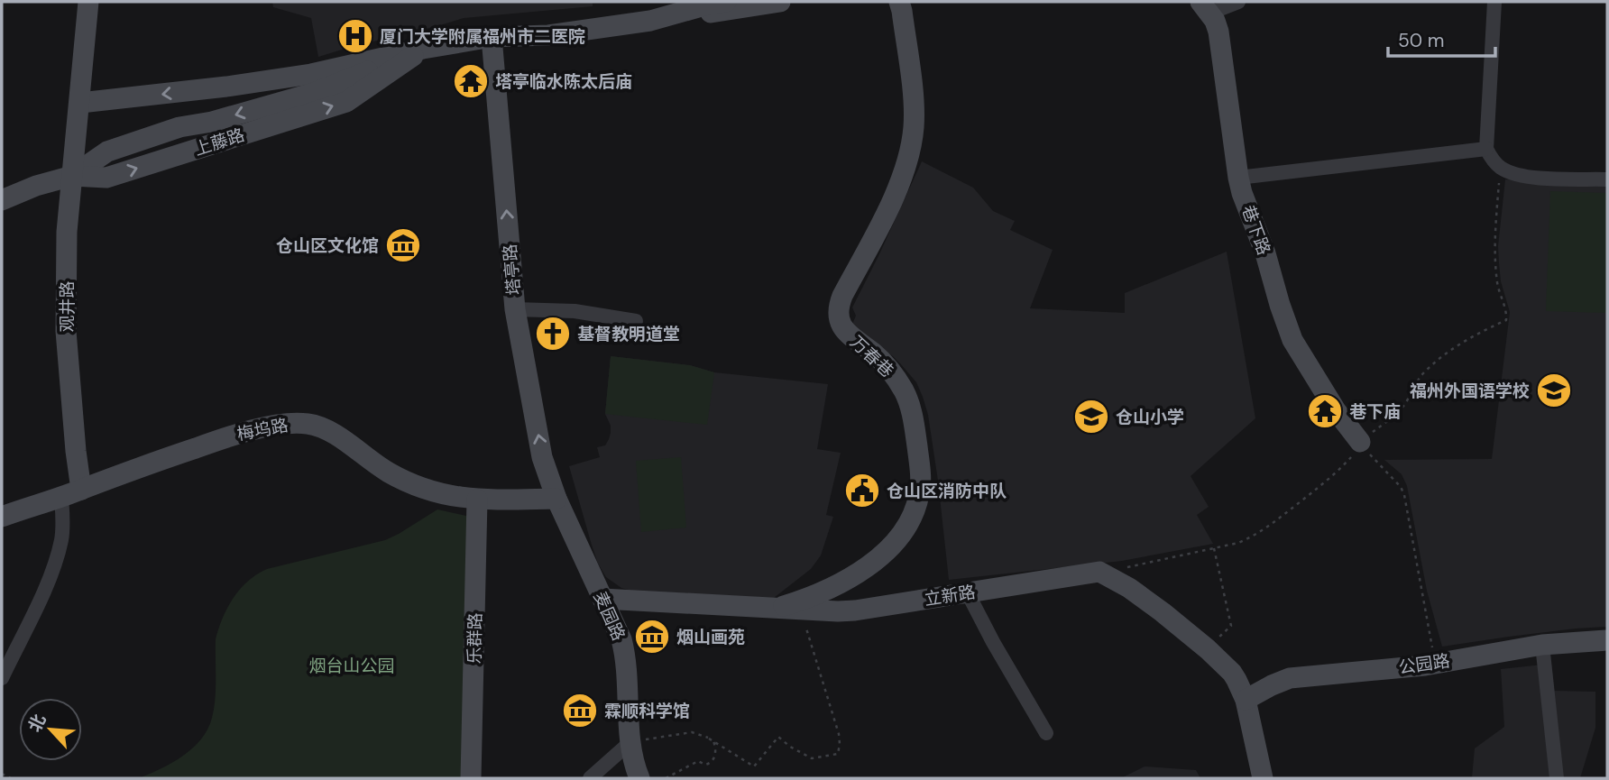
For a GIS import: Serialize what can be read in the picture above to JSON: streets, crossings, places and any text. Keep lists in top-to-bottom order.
{
  "streets": {
    "street": [
      "上藤路",
      "巷下路",
      "塔亭路",
      "观井路",
      "万春巷",
      "梅坞路",
      "立新路",
      "麦园路",
      "乐群路",
      "公园路"
    ]
  },
  "crossings": [
    ["上藤路", "观井路"],
    ["塔亭路", "梅坞路"],
    ["塔亭路", "麦园路"],
    ["观井路", "梅坞路"],
    ["万春巷", "立新路"],
    ["梅坞路", "麦园路"],
    ["梅坞路", "乐群路"],
    ["立新路", "麦园路"]
  ],
  "one_way": ["塔亭路"],
  "parks": ["烟台山公园"],
  "places": {
    "hospital": ["厦门大学附属福州市二医院"],
    "temple": ["塔亭临水陈太后庙", "巷下庙"],
    "museum": ["仓山区文化馆", "烟山画苑", "霖顺科学馆"],
    "church": ["基督教明道堂"],
    "school or university": ["福州外国语学校", "仓山小学"],
    "public building": ["仓山区消防中队"]
  },
  "scale_bar": "50 m",
  "north": "top left"
}
